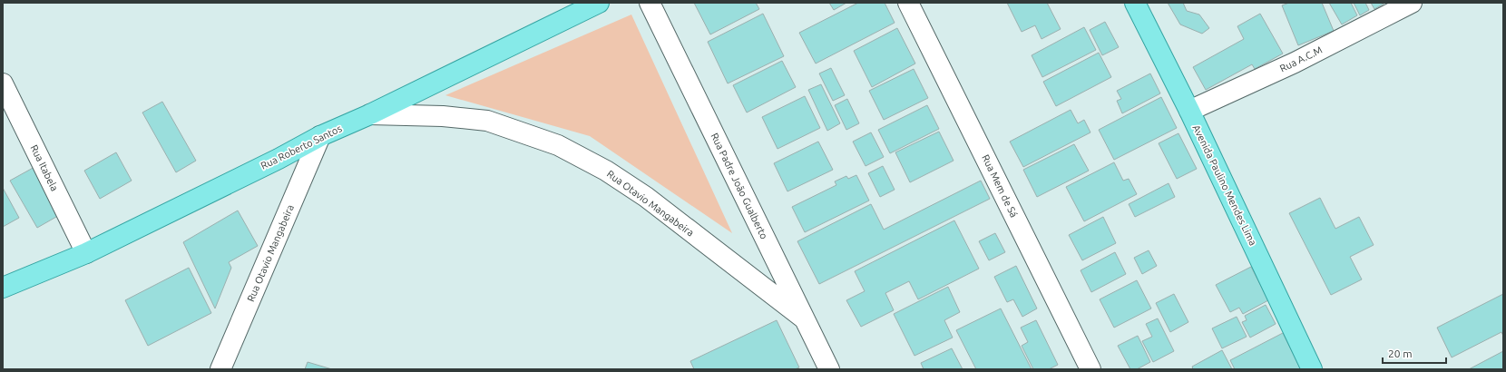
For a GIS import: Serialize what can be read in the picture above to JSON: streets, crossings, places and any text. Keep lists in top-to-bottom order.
{
  "streets": {
    "main road": ["Rua Roberto Santos", "Avenida Paulino Mendes Lima"],
    "street": [
      "Rua A.C.M",
      "Rua Itabela",
      "Rua Padre João Gualberto",
      "Rua Mem de Sá",
      "Rua Otavio Mangabeira"
    ]
  },
  "crossings": [
    ["Rua A.C.M", "Avenida Paulino Mendes Lima"],
    ["Rua Roberto Santos", "Rua Itabela"],
    ["Rua Roberto Santos", "Rua Otavio Mangabeira"],
    ["Rua Padre João Gualberto", "Rua Otavio Mangabeira"]
  ],
  "scale_bar": "20 m"
}
